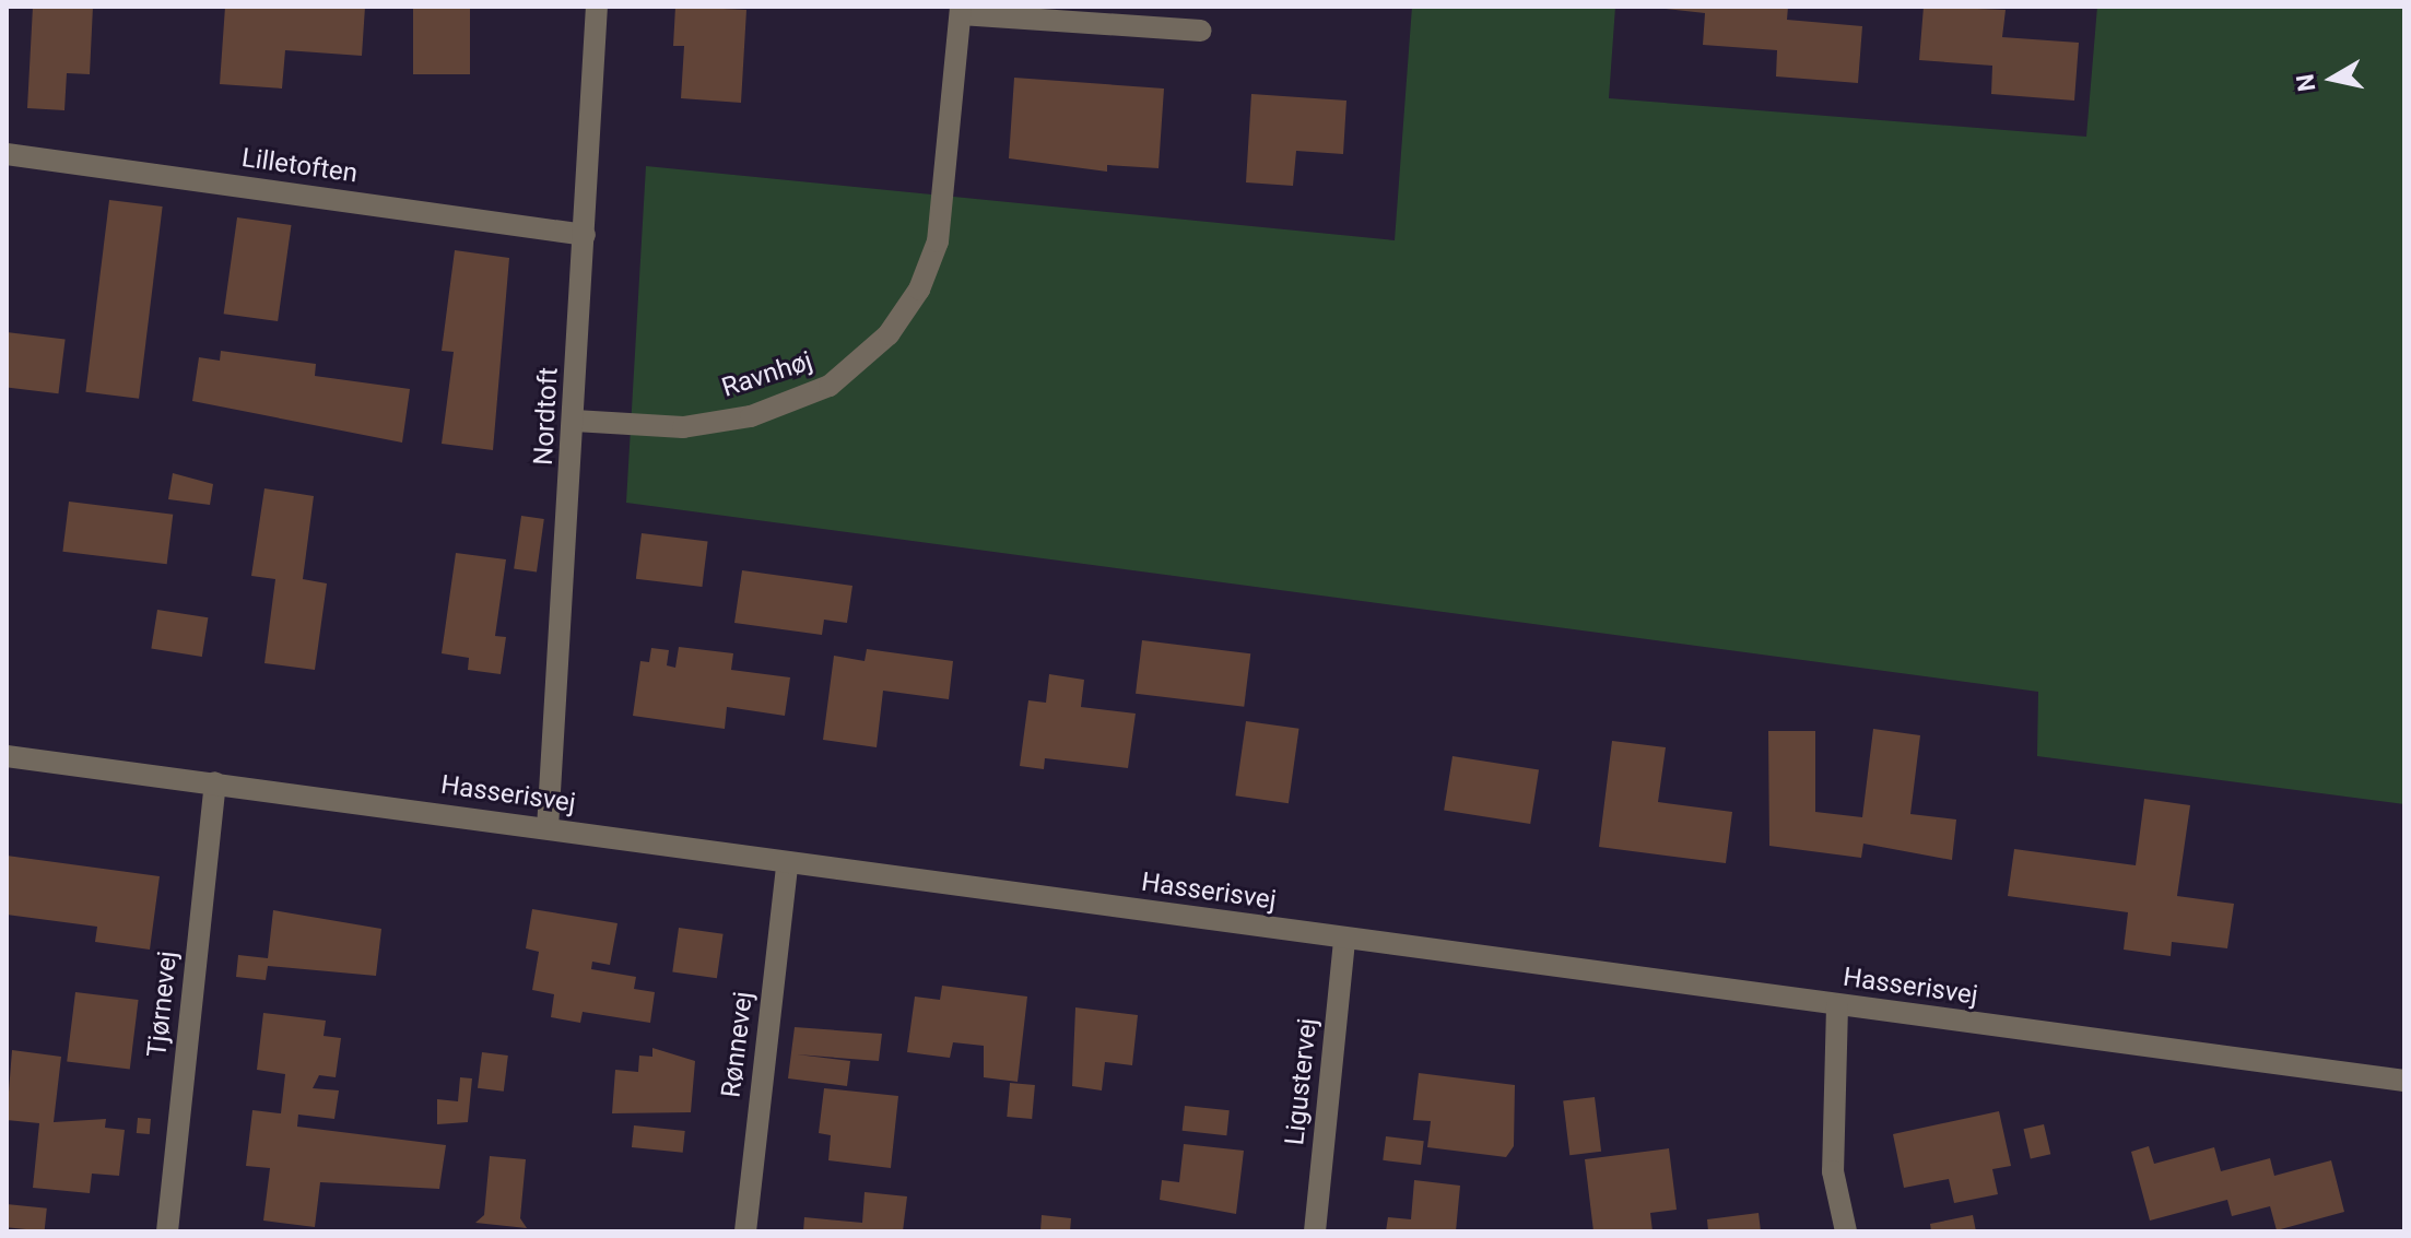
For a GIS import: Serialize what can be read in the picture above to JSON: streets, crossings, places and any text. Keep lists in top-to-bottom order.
{
  "streets": {
    "street": [
      "Lilletoften",
      "Ravnhøj",
      "Nordtoft",
      "Hasserisvej",
      "Tjørnevej",
      "Rønnevej",
      "Ligustervej"
    ]
  },
  "crossings": [
    ["Lilletoften", "Nordtoft"],
    ["Ravnhøj", "Nordtoft"],
    ["Nordtoft", "Hasserisvej"],
    ["Hasserisvej", "Tjørnevej"],
    ["Hasserisvej", "Rønnevej"],
    ["Hasserisvej", "Ligustervej"]
  ],
  "north": "left"
}
